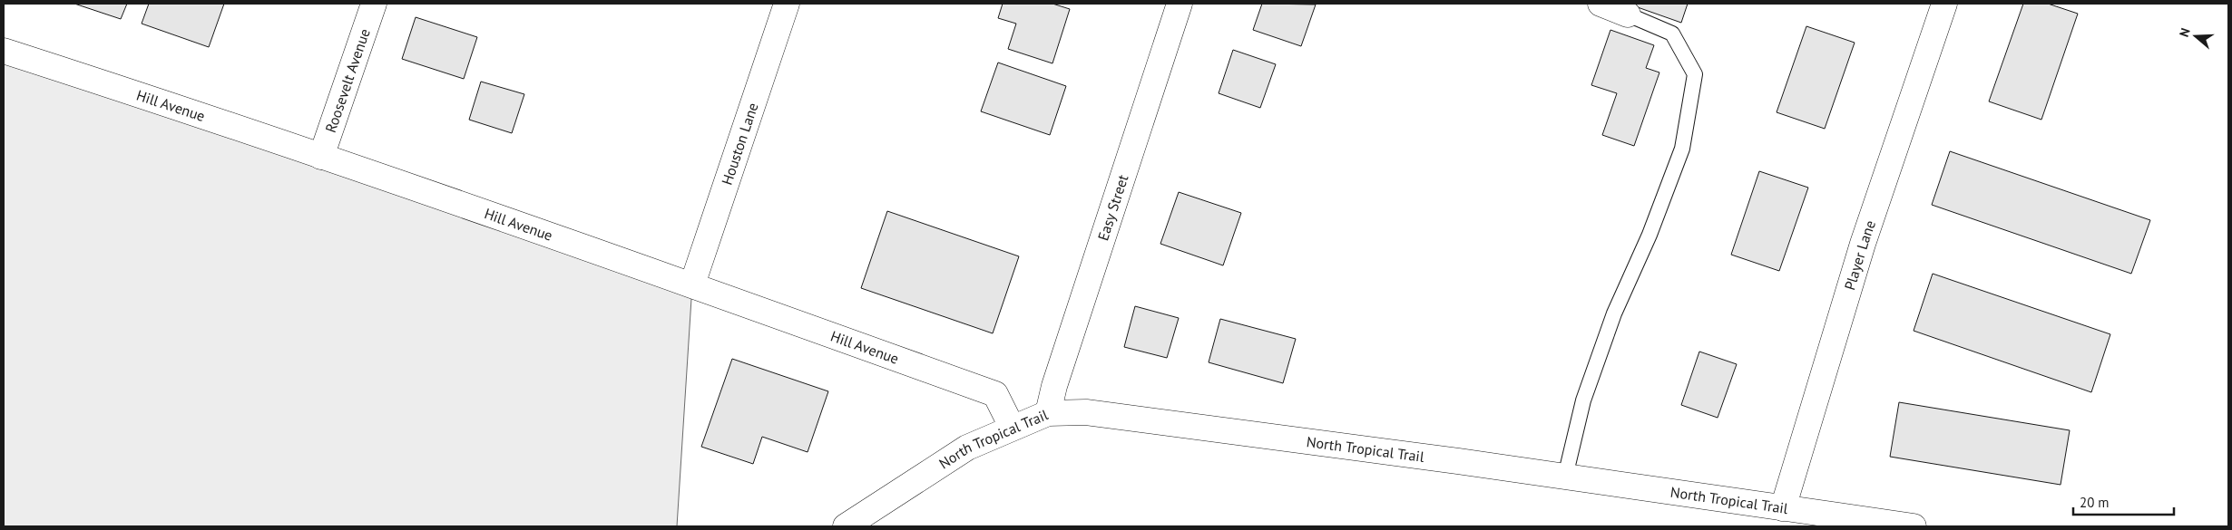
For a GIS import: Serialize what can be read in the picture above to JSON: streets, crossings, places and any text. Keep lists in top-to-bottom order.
{
  "streets": {
    "street": [
      "Roosevelt Avenue",
      "Hill Avenue",
      "Houston Lane",
      "Easy Street",
      "Player Lane",
      "North Tropical Trail"
    ]
  },
  "crossings": [
    ["Roosevelt Avenue", "Hill Avenue"],
    ["Hill Avenue", "Houston Lane"],
    ["Hill Avenue", "North Tropical Trail"],
    ["Easy Street", "North Tropical Trail"],
    ["Player Lane", "North Tropical Trail"]
  ],
  "scale_bar": "20 m",
  "north": "left"
}
